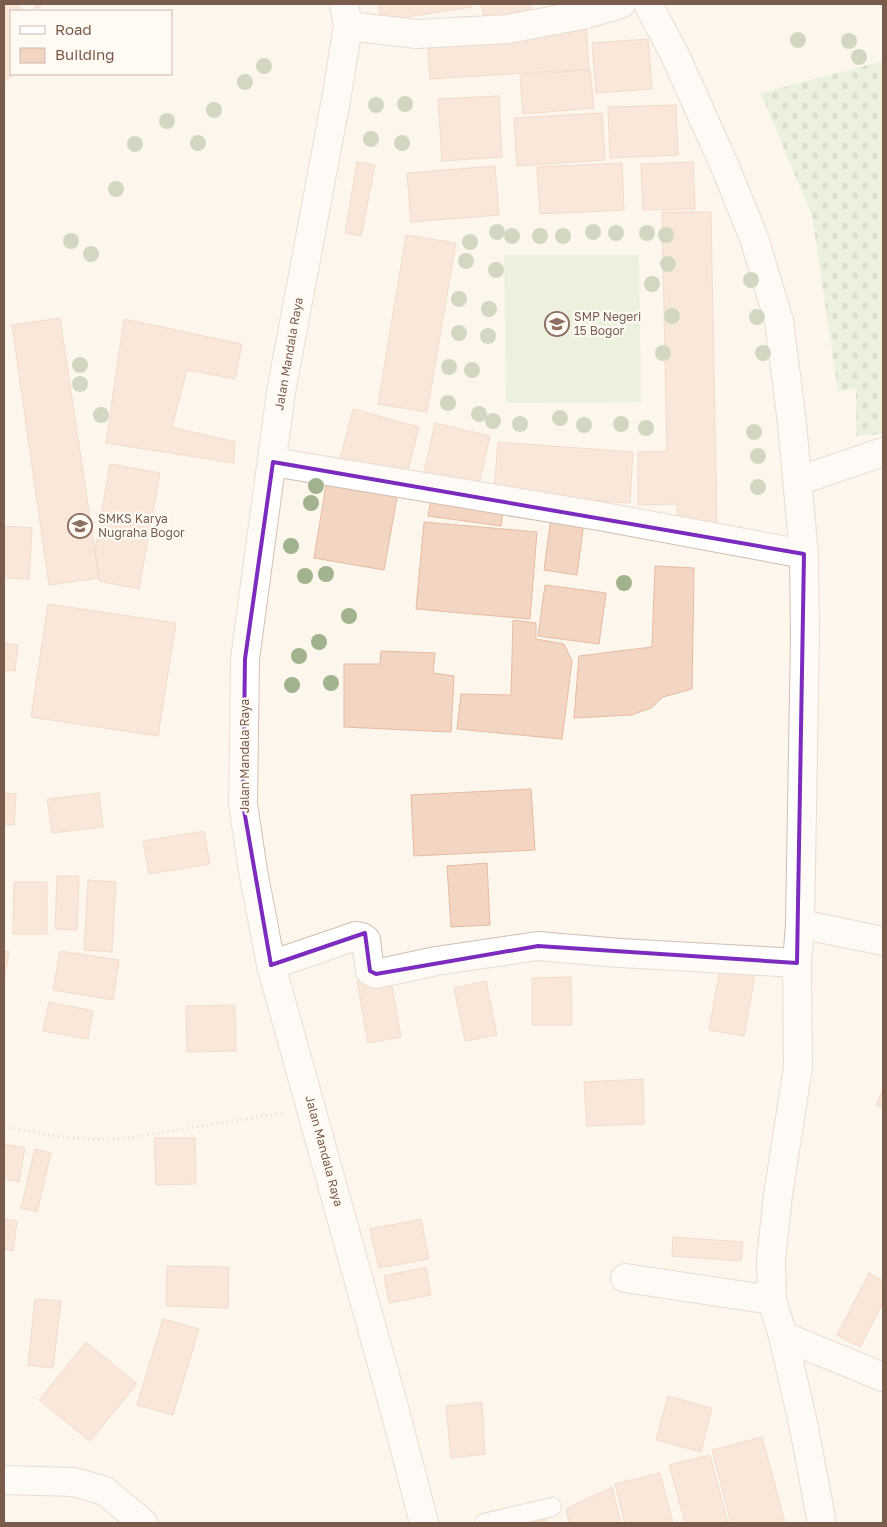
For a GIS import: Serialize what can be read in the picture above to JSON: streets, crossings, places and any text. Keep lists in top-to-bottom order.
{
  "streets": {
    "street": ["Jalan Mandala Raya"]
  },
  "places": {
    "school or university": ["SMP Negeri 15 Bogor", "SMKS Karya Nugraha Bogor"]
  },
  "legend": ["Road", "Building"]
}
